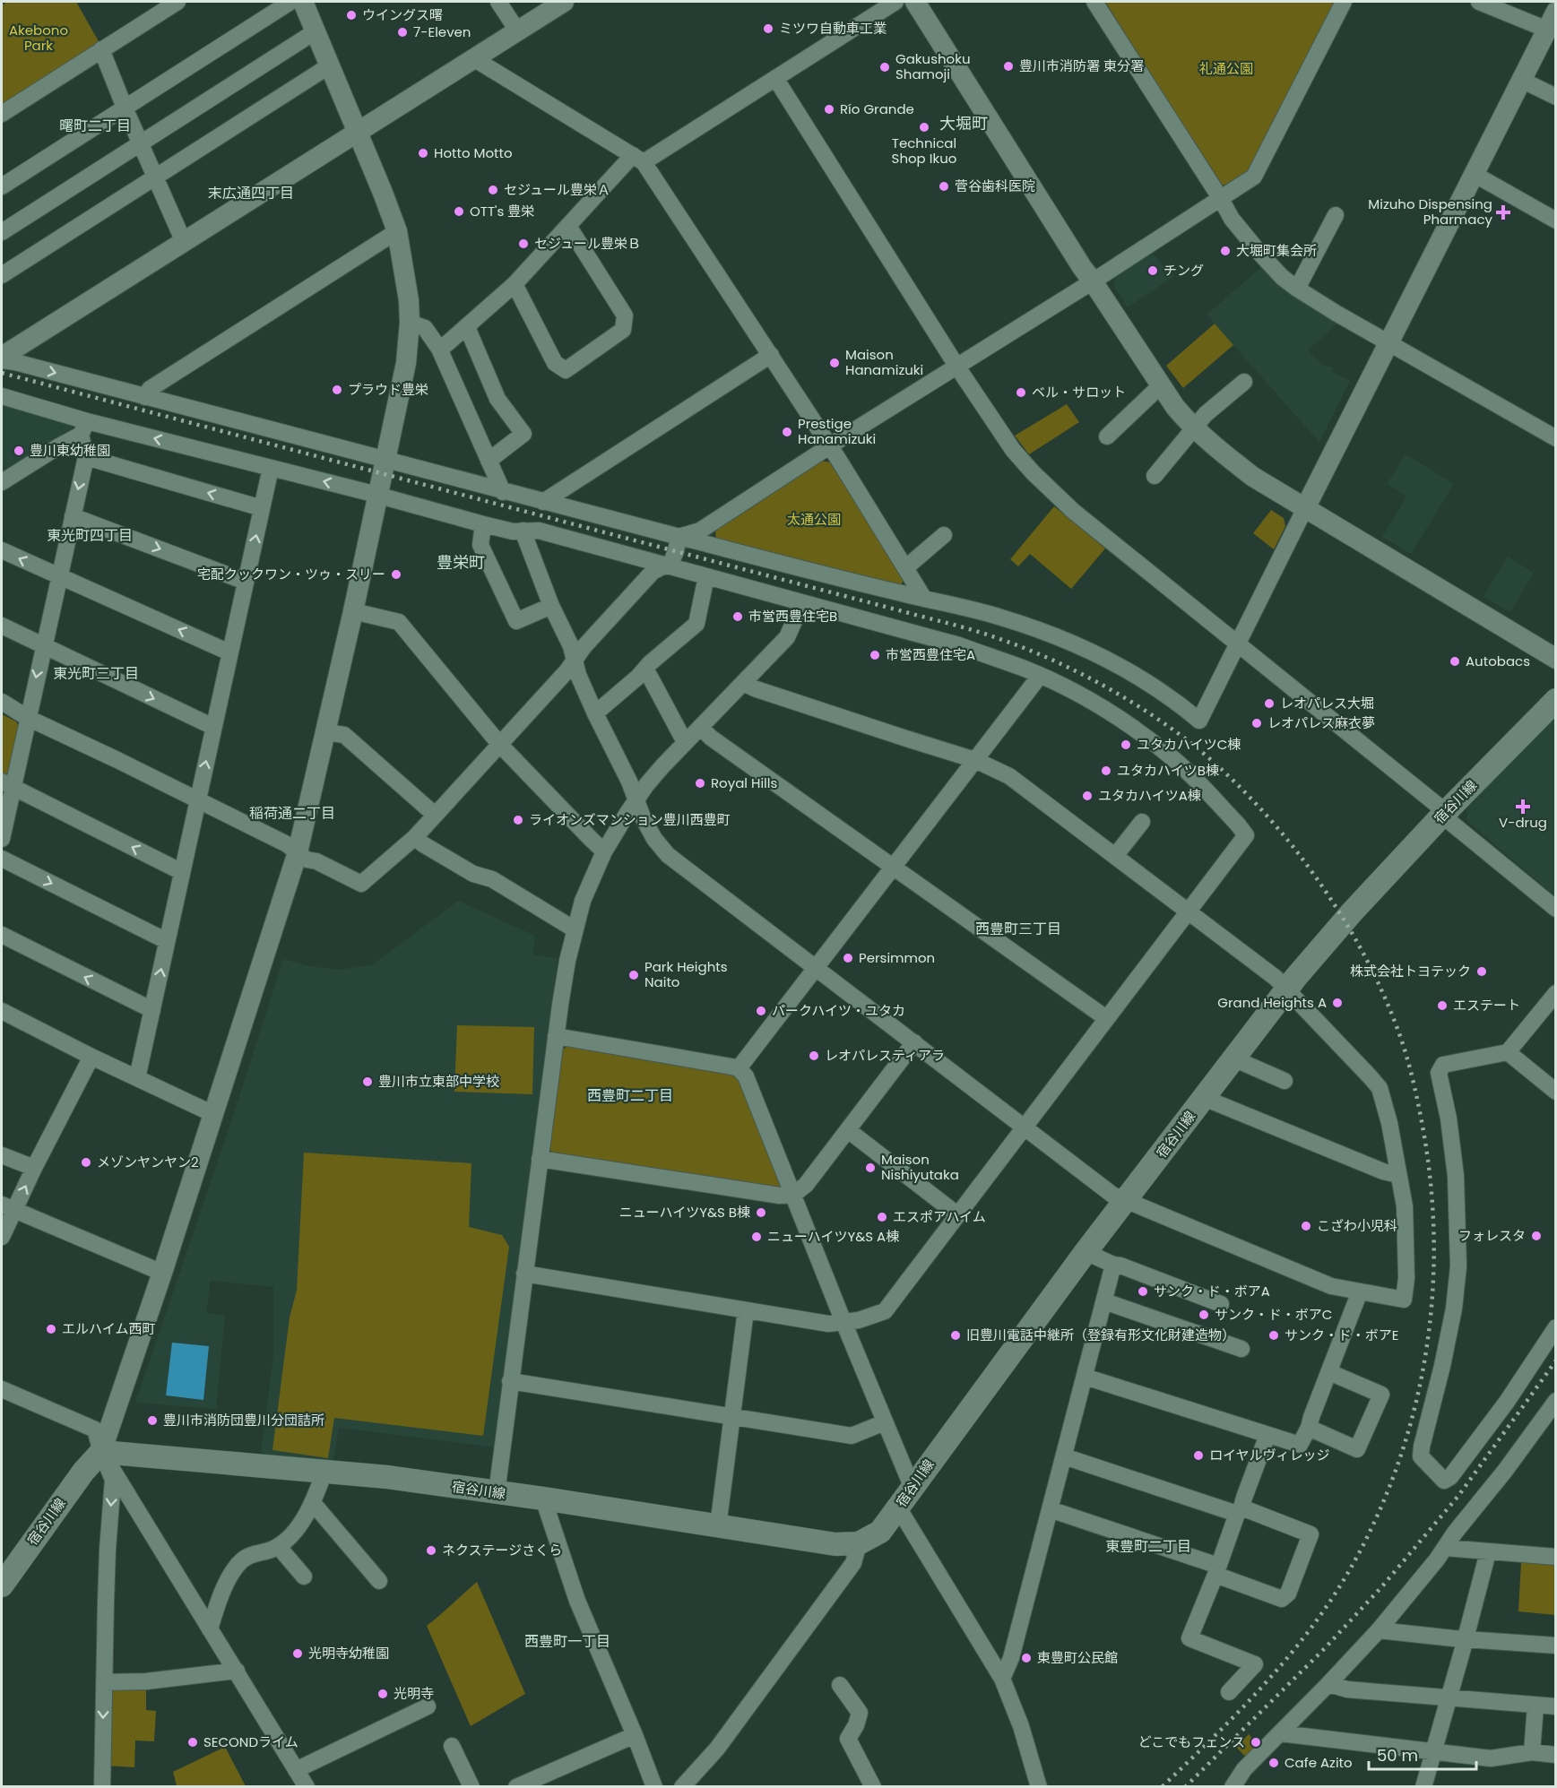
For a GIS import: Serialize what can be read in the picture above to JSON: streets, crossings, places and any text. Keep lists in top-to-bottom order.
{
  "streets": {
    "main road": ["宿谷川線"]
  },
  "districts": [
    "大堀町",
    "曙町二丁目",
    "末広通四丁目",
    "東光町四丁目",
    "豊栄町",
    "東光町三丁目",
    "稲荷通二丁目",
    "西豊町三丁目",
    "西豊町二丁目",
    "東豊町二丁目",
    "西豊町一丁目"
  ],
  "parks": ["Akebono Park", "礼通公園", "太通公園"],
  "places": {
    "other": [
      "ウイングス曙",
      "ミツワ自動車工業",
      "7-Eleven",
      "豊川市消防署 東分署",
      "Gakushoku Shamoji",
      "Río Grande",
      "Technical Shop Ikuo",
      "Hotto Motto",
      "菅谷歯科医院",
      "セジュール豊栄Ａ",
      "OTT's 豊栄",
      "セジュール豊栄Ｂ",
      "大堀町集会所",
      "チング",
      "Maison Hanamizuki",
      "プラウド豊栄",
      "ベル・サロット",
      "Prestige Hanamizuki",
      "豊川東幼稚園",
      "宅配クックワン・ツゥ・スリー",
      "市営西豊住宅B",
      "市営西豊住宅A",
      "Autobacs",
      "レオパレス大堀",
      "レオパレス麻衣夢",
      "ユタカハイツC棟",
      "ユタカハイツB棟",
      "Royal Hills",
      "ユタカハイツA棟",
      "ライオンズマンション豊川西豊町",
      "Persimmon",
      "株式会社トヨテック",
      "Park Heights Naito",
      "Grand Heights A",
      "エステート",
      "パークハイツ・ユタカ",
      "レオパレスティアラ",
      "豊川市立東部中学校",
      "メゾンヤンヤン2",
      "Maison Nishiyutaka",
      "ニューハイツY&S B棟",
      "エスポアハイム",
      "こざわ小児科",
      "フォレスタ",
      "ニューハイツY&S A棟",
      "サンク・ド・ボアA",
      "サンク・ド・ボアC",
      "エルハイム西町",
      "旧豊川電話中継所（登録有形文化財建造物）",
      "サンク・ド・ボアE",
      "豊川市消防団豊川分団詰所",
      "ロイヤルヴィレッジ",
      "ネクステージさくら",
      "光明寺幼稚園",
      "東豊町公民館",
      "光明寺",
      "SECONDライム",
      "どこでもフェンス",
      "Cafe Azito"
    ],
    "health": ["Mizuho Dispensing Pharmacy", "V-drug"]
  },
  "scale_bar": "50 m"
}
